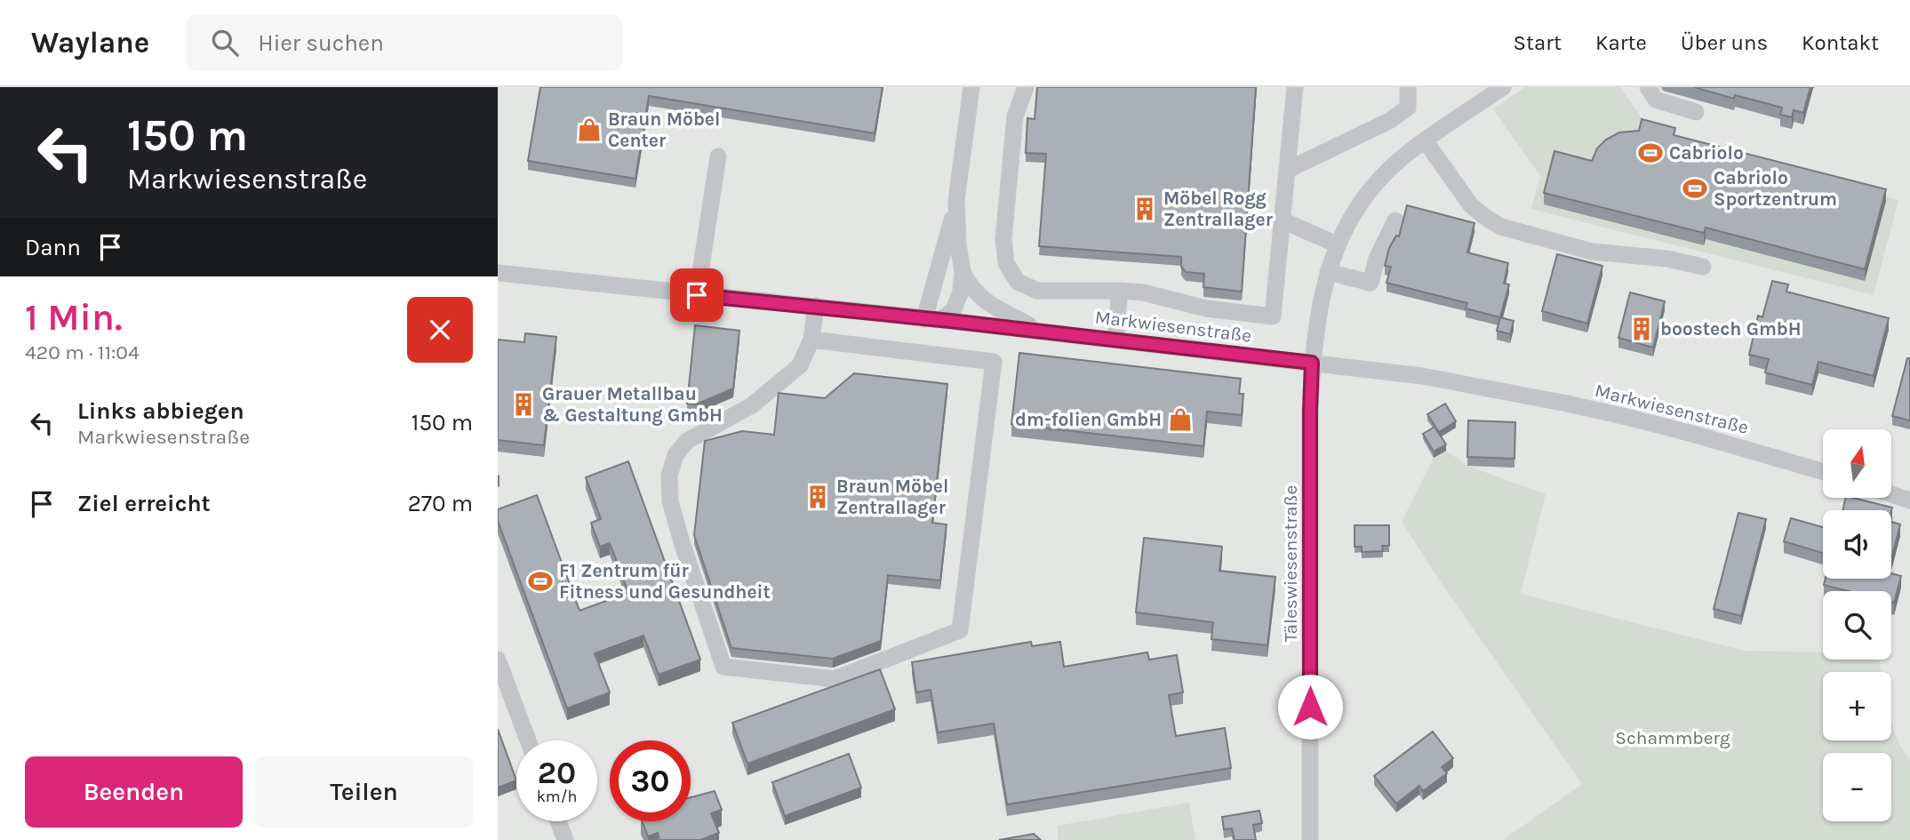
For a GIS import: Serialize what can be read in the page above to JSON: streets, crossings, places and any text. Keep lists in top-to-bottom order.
{
  "streets": {
    "street": ["Markwiesenstraße", "Täleswiesenstraße"]
  },
  "crossings": [
    ["Markwiesenstraße", "Täleswiesenstraße"]
  ],
  "parks": ["Schammberg"],
  "places": {
    "shop": ["Braun Möbel Center", "dm-folien GmbH"],
    "sports": ["Cabriolo", "Cabriolo Sportzentrum", "F1 Zentrum für Fitness und Gesundheit"],
    "building": [
      "Möbel Rogg Zentrallager",
      "boostech GmbH",
      "Grauer Metallbau & Gestaltung GmbH",
      "Braun Möbel Zentrallager"
    ]
  },
  "north": "top",
  "page": {
    "header": "Waylane",
    "search": "Hier suchen",
    "nav": [
      "Start",
      "Karte",
      "Über uns",
      "Kontakt"
    ],
    "turn": ["150 m", "Markwiesenstraße"],
    "then": "Dann",
    "heading": ["1 Min.", "420 m · 11:04"],
    "list": [
      {
        "name": "Links abbiegen",
        "note": "Markwiesenstraße",
        "value": "150 m"
      },
      {
        "name": "Ziel erreicht",
        "value": "270 m"
      }
    ],
    "map_buttons": ["+", "−"],
    "speed": "20 km/h",
    "limit": "30",
    "buttons": ["Beenden", "Teilen"]
  }
}
